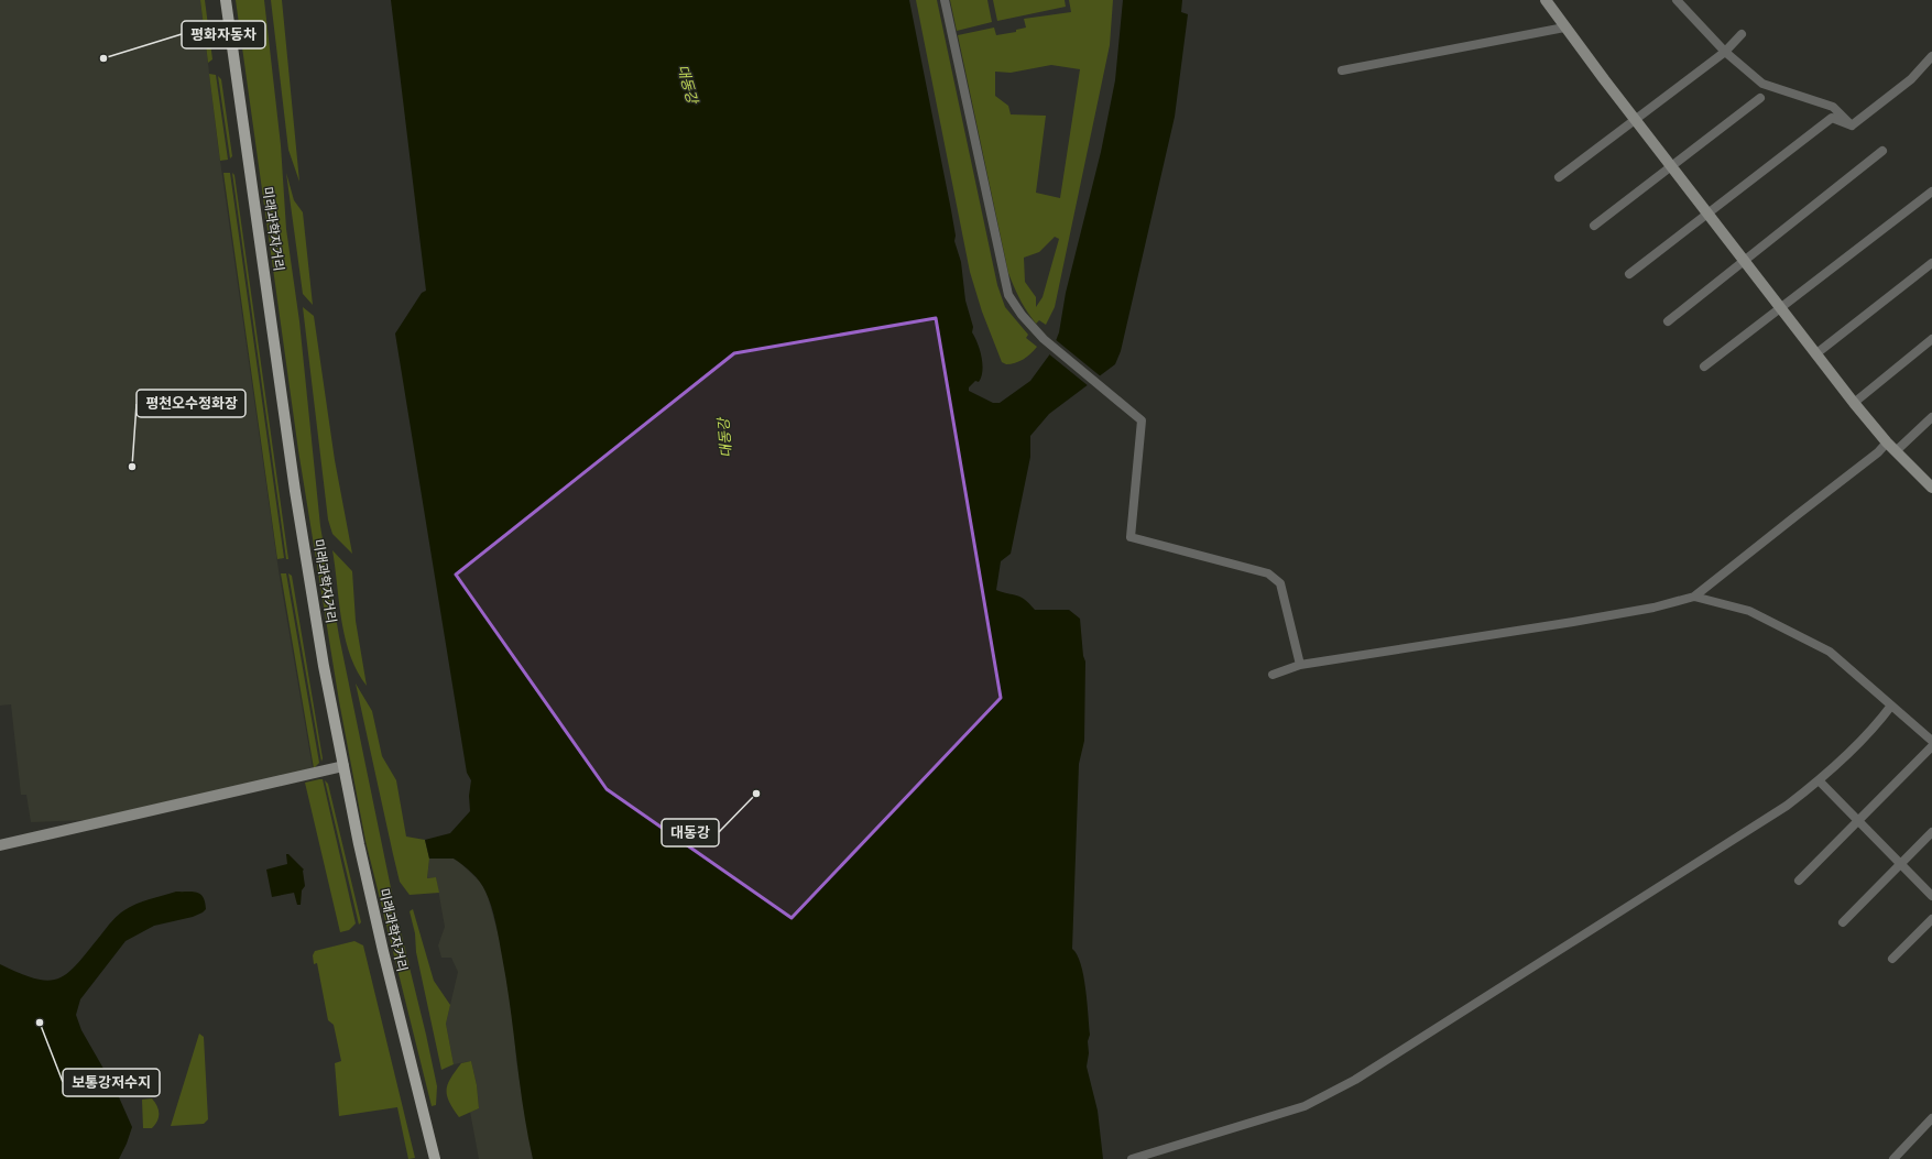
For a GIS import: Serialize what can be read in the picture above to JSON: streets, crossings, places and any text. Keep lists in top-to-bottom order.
{
  "streets": {
    "main road": ["미래과학자거리"]
  },
  "water": ["대동강"],
  "places": [
    "평화자동차",
    "평천오수정화장",
    "대동강",
    "보통강저수지"
  ]
}
